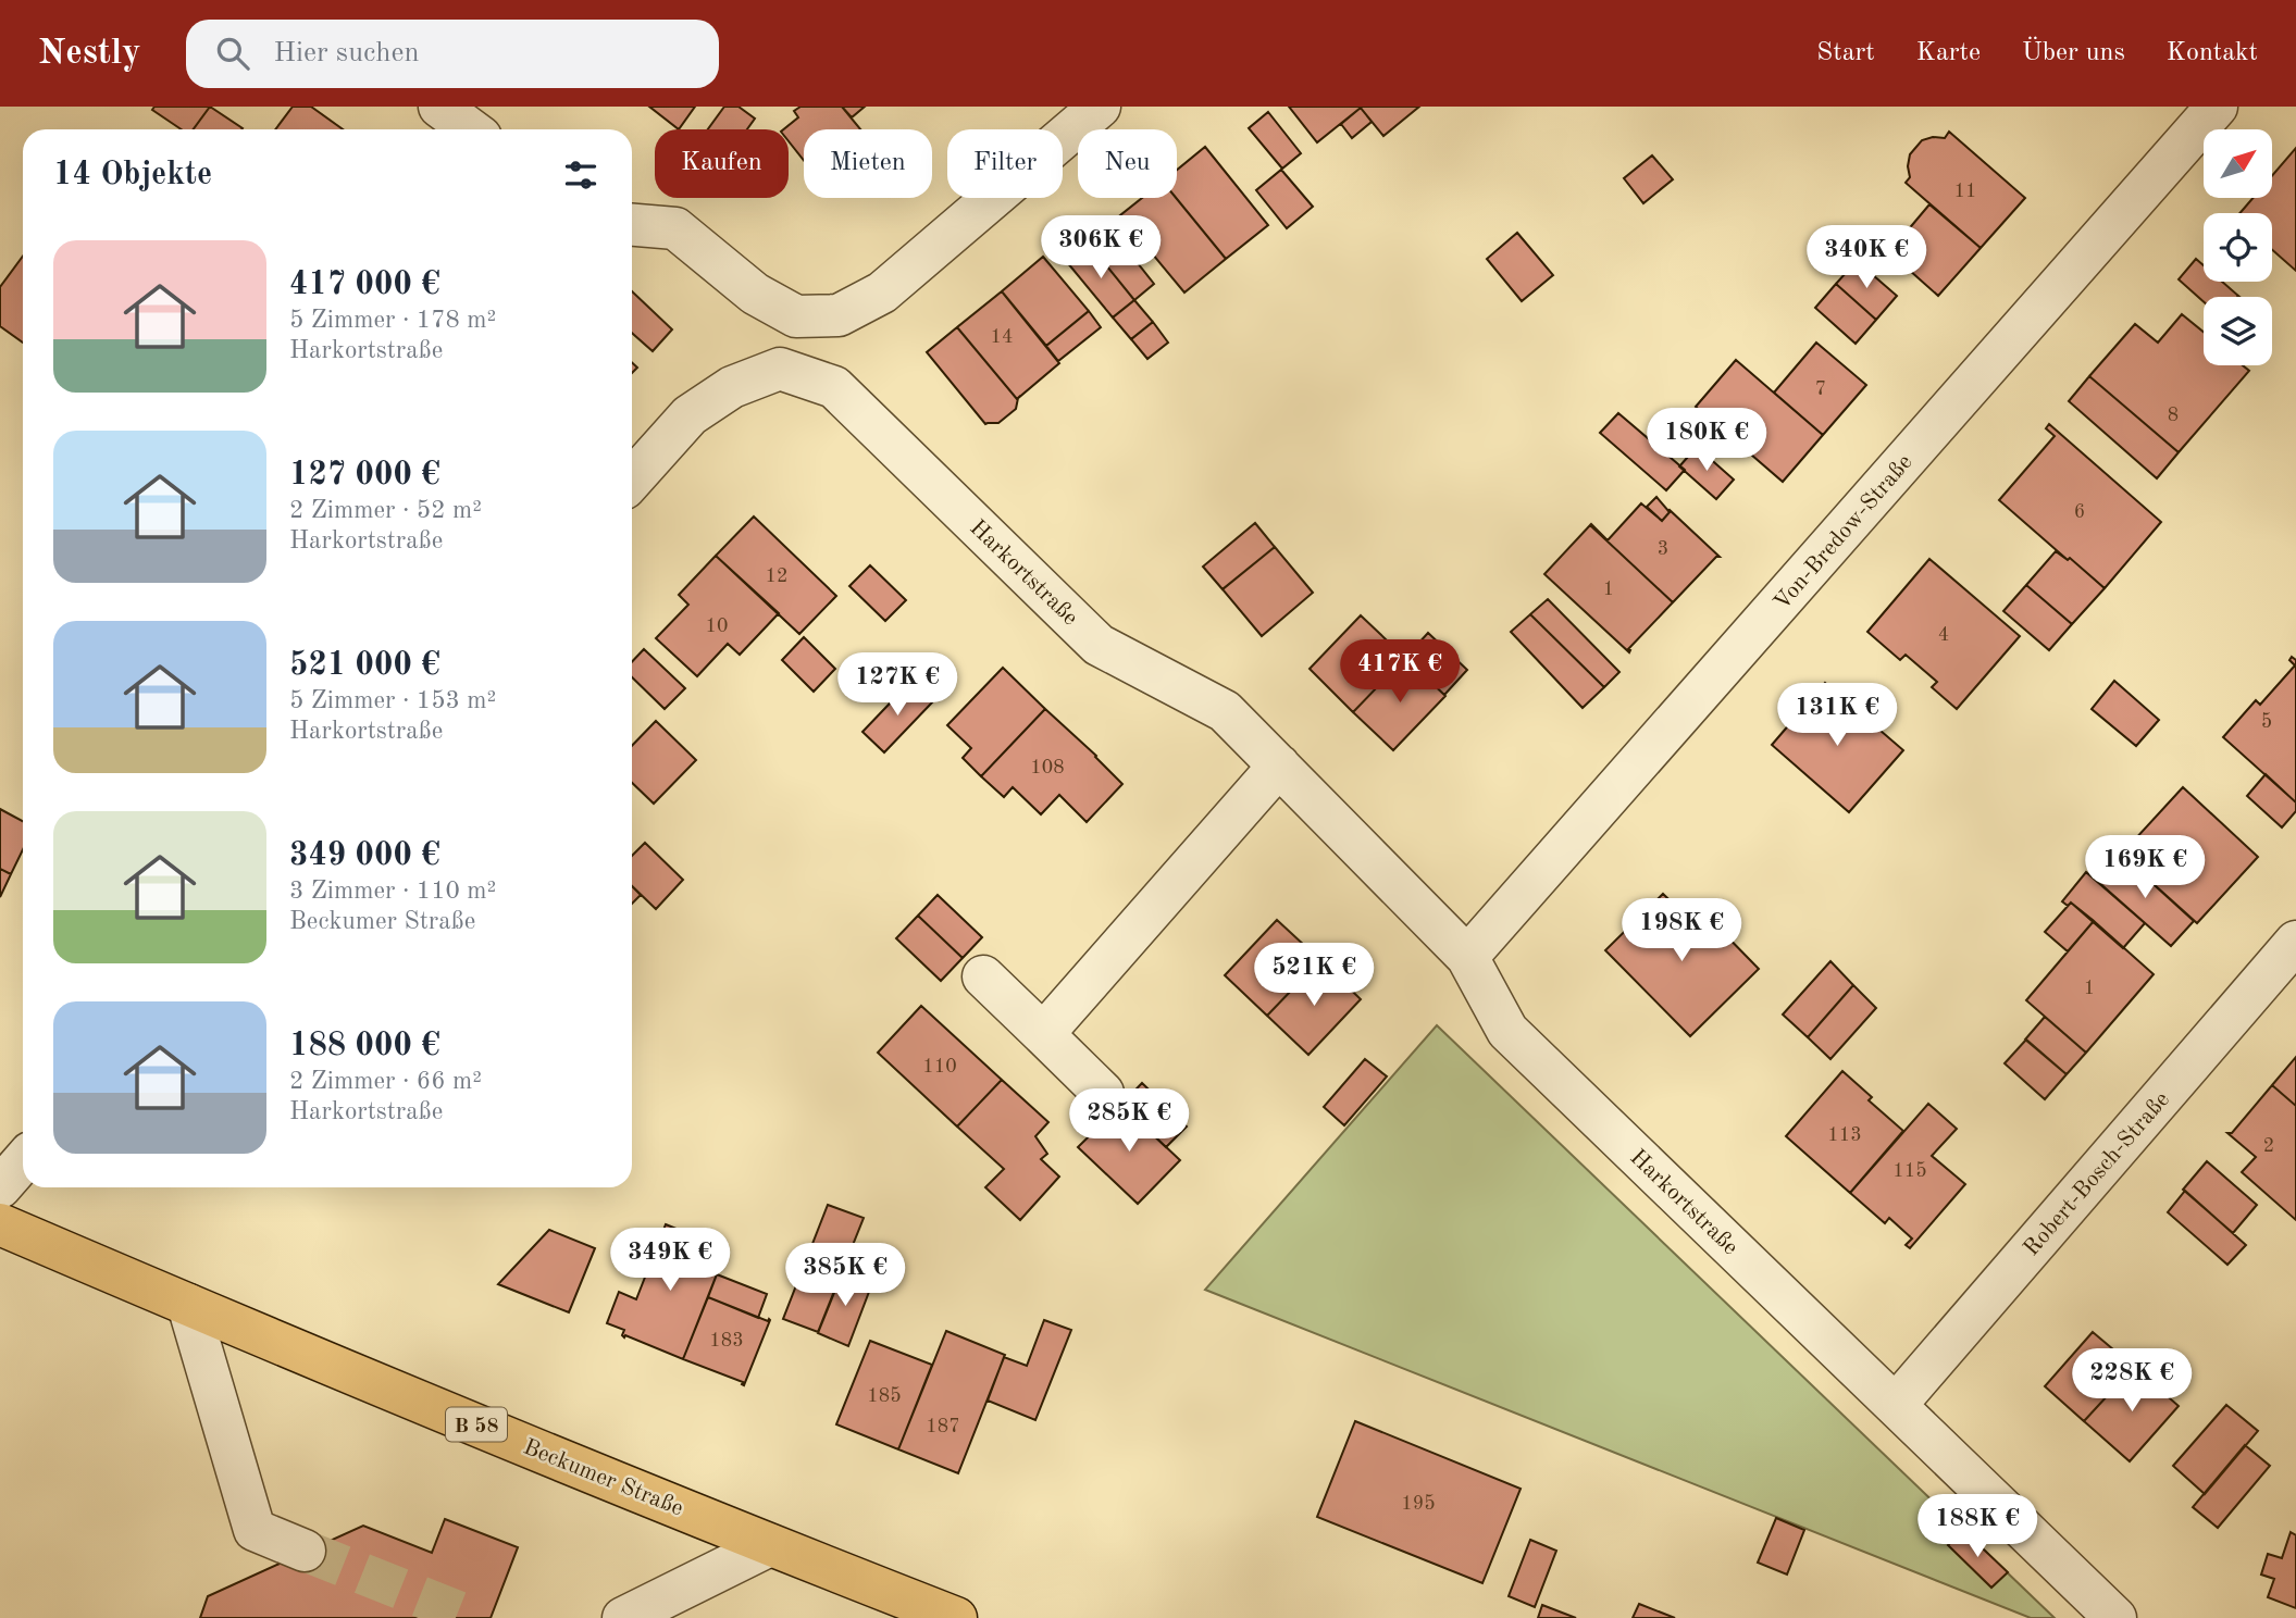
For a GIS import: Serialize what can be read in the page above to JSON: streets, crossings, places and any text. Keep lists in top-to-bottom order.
{
  "streets": {
    "main road": ["B 58", "Beckumer Straße"],
    "street": ["Von-Bredow-Straße", "Harkortstraße", "Robert-Bosch-Straße"]
  },
  "crossings": [
    ["Von-Bredow-Straße", "Harkortstraße"],
    ["Harkortstraße", "Robert-Bosch-Straße"]
  ],
  "house_numbers": [
    "11",
    "14",
    "7",
    "8",
    "6",
    "3",
    "12",
    "1",
    "10",
    "4",
    "5",
    "108",
    "1",
    "110",
    "113",
    "2",
    "115",
    "183",
    "185",
    "187",
    "195"
  ],
  "north": "top right",
  "page": {
    "header": "Nestly",
    "search": "Hier suchen",
    "nav": [
      "Start",
      "Karte",
      "Über uns",
      "Kontakt"
    ],
    "chip": [
      "Kaufen",
      "Mieten",
      "Filter",
      "Neu"
    ],
    "heading": "14 Objekte",
    "price": [
      "306K €",
      "340K €",
      "180K €",
      "417K €",
      "127K €",
      "131K €",
      "169K €",
      "198K €",
      "521K €",
      "285K €",
      "349K €",
      "385K €",
      "228K €",
      "188K €"
    ],
    "list": [
      {
        "name": "417 000 €",
        "note": "5 Zimmer · 178 m² · Harkortstraße"
      },
      {
        "name": "127 000 €",
        "note": "2 Zimmer · 52 m² · Harkortstraße"
      },
      {
        "name": "521 000 €",
        "note": "5 Zimmer · 153 m² · Harkortstraße"
      },
      {
        "name": "349 000 €",
        "note": "3 Zimmer · 110 m² · Beckumer Straße"
      },
      {
        "name": "188 000 €",
        "note": "2 Zimmer · 66 m² · Harkortstraße"
      }
    ]
  }
}
